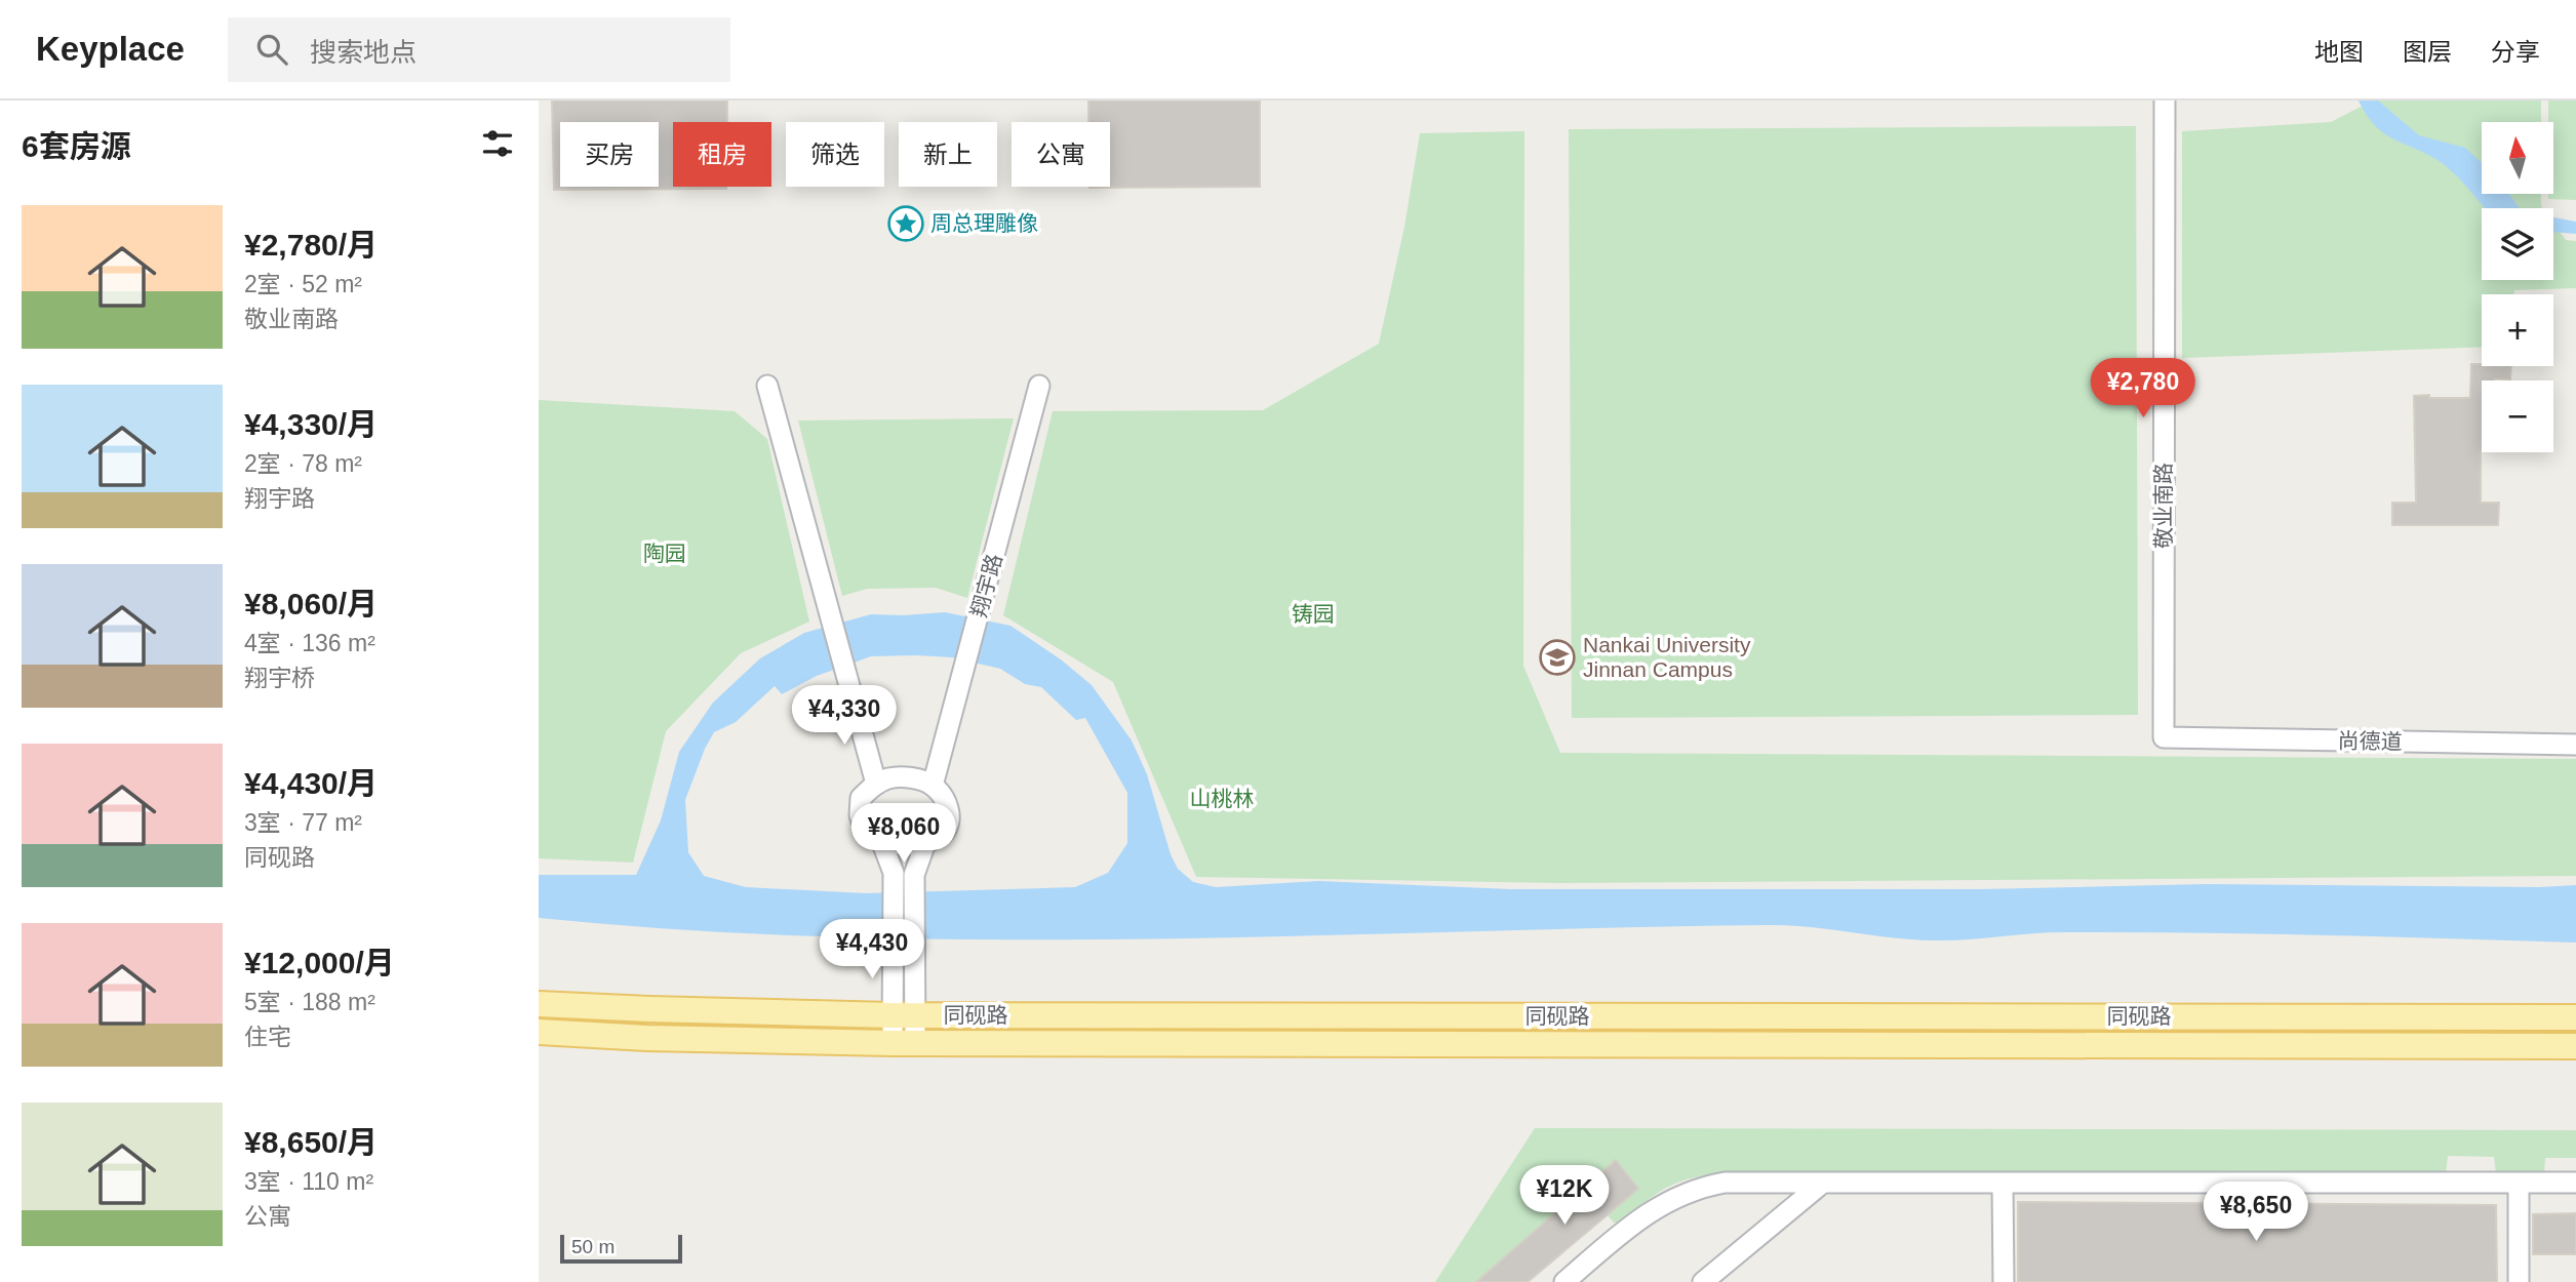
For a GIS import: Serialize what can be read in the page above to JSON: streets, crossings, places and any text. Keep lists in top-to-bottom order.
{
  "streets": {
    "main road": ["同砚路"],
    "street": ["敬业南路", "翔宇路", "尚德道"]
  },
  "crossings": [
    ["敬业南路", "尚德道"]
  ],
  "parks": ["陶园", "铸园", "山桃林"],
  "places": {
    "place": ["周总理雕像"],
    "school or university": ["Nankai University Jinnan Campus"]
  },
  "scale_bar": "50 m",
  "north": "top",
  "page": {
    "header": "Keyplace",
    "search": "搜索地点",
    "nav": ["地图", "图层", "分享"],
    "heading": "6套房源",
    "map_buttons": ["+", "−"],
    "chip": [
      "买房",
      "租房",
      "筛选",
      "新上",
      "公寓"
    ],
    "list": [
      {
        "name": "¥2,780/月",
        "note": "2室 · 52 m² · 敬业南路"
      },
      {
        "name": "¥4,330/月",
        "note": "2室 · 78 m² · 翔宇路"
      },
      {
        "name": "¥8,060/月",
        "note": "4室 · 136 m² · 翔宇桥"
      },
      {
        "name": "¥4,430/月",
        "note": "3室 · 77 m² · 同砚路"
      },
      {
        "name": "¥12,000/月",
        "note": "5室 · 188 m² · 住宅"
      },
      {
        "name": "¥8,650/月",
        "note": "3室 · 110 m² · 公寓"
      }
    ],
    "price": [
      "¥2,780",
      "¥4,330",
      "¥8,060",
      "¥4,430",
      "¥12K",
      "¥8,650"
    ],
    "scale": "50 m"
  }
}
